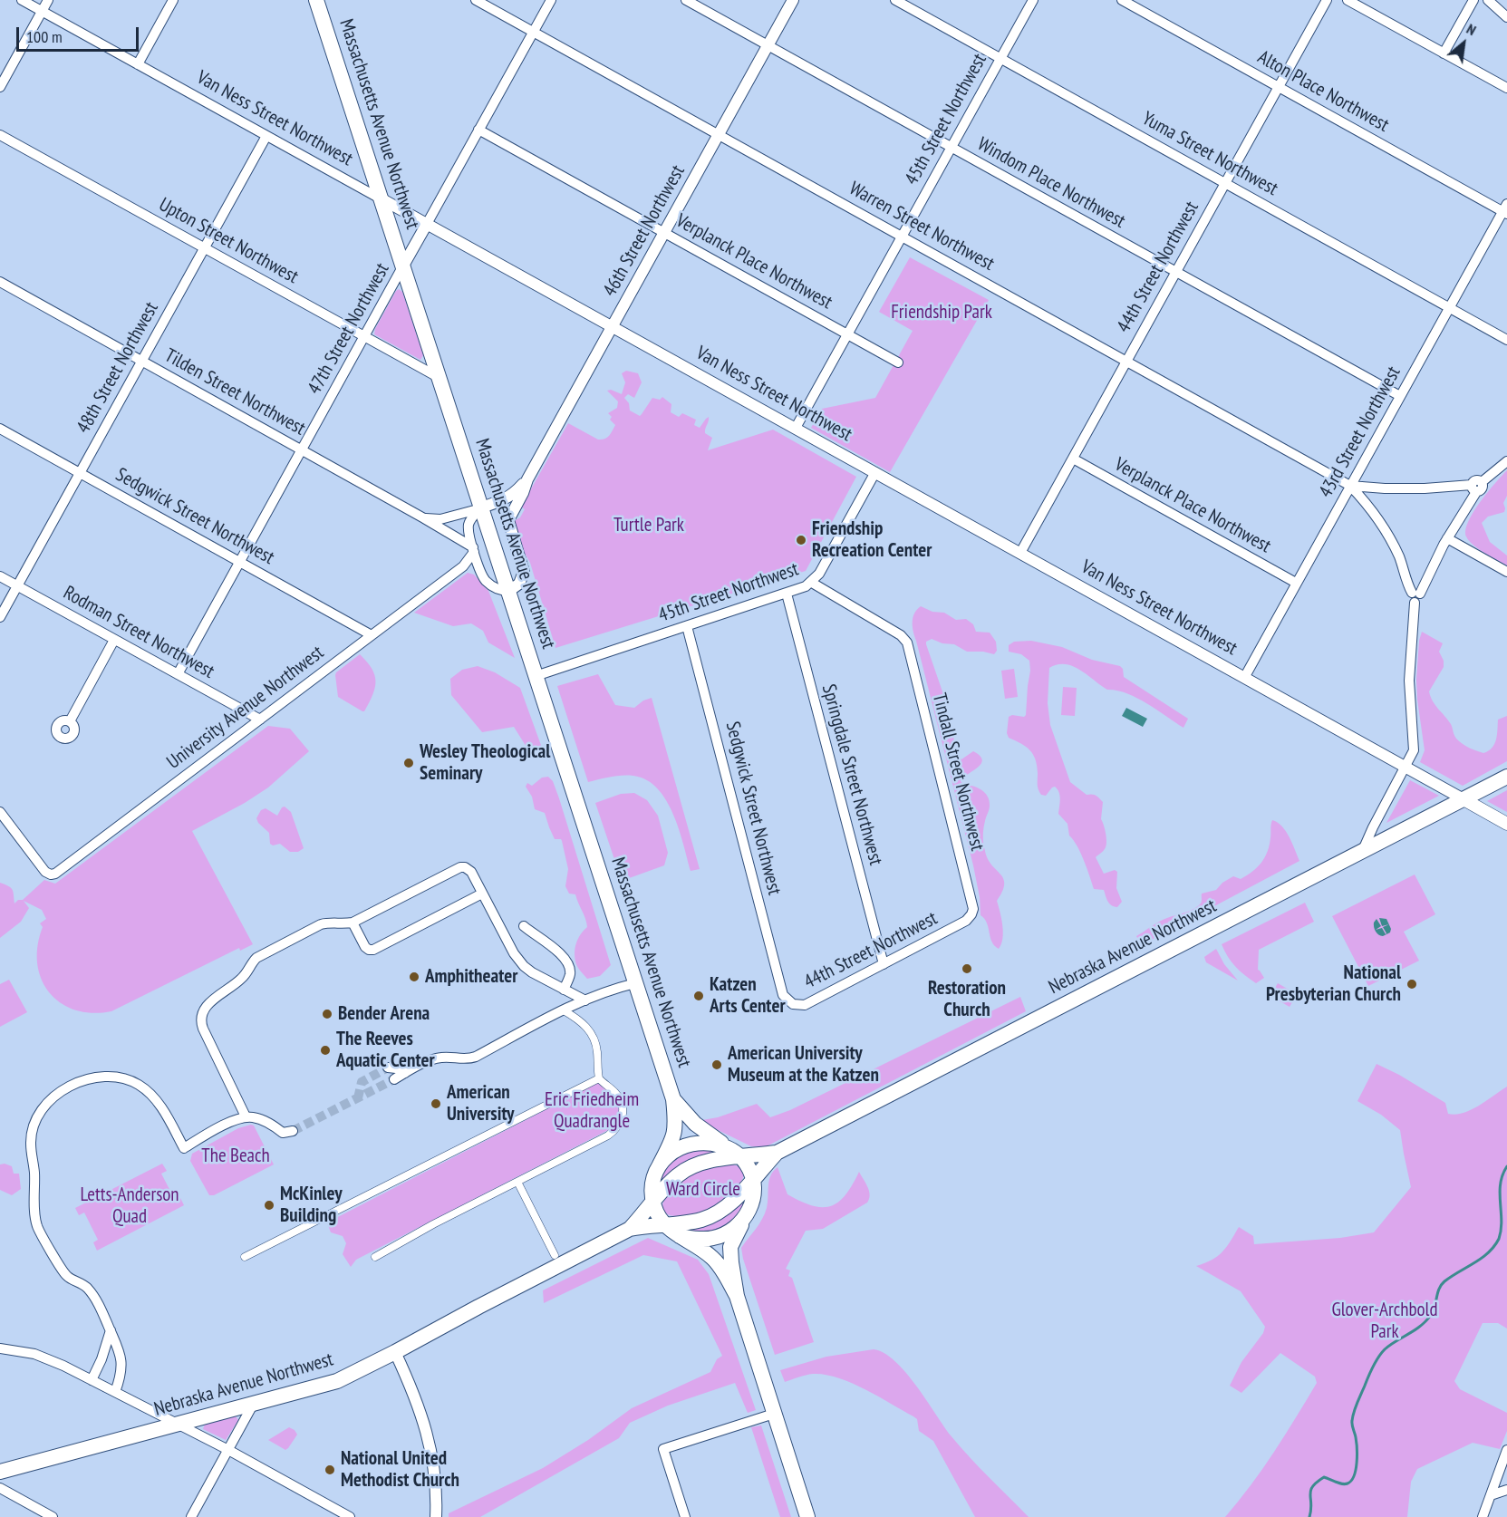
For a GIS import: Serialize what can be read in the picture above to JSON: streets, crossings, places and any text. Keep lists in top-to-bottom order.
{
  "streets": {
    "main road": ["Van Ness Street Northwest", "Massachusetts Avenue Northwest", "Nebraska Avenue Northwest"],
    "street": [
      "Alton Place Northwest",
      "45th Street Northwest",
      "Yuma Street Northwest",
      "Windom Place Northwest",
      "Warren Street Northwest",
      "46th Street Northwest",
      "Upton Street Northwest",
      "Verplanck Place Northwest",
      "44th Street Northwest",
      "47th Street Northwest",
      "48th Street Northwest",
      "Tilden Street Northwest",
      "43rd Street Northwest",
      "Sedgwick Street Northwest",
      "Rodman Street Northwest",
      "University Avenue Northwest",
      "Tindall Street Northwest",
      "Springdale Street Northwest"
    ]
  },
  "crossings": [
    ["Alton Place Northwest", "44th Street Northwest"],
    ["Alton Place Northwest", "43rd Street Northwest"],
    ["Van Ness Street Northwest", "45th Street Northwest"],
    ["Van Ness Street Northwest", "Massachusetts Avenue Northwest"],
    ["Van Ness Street Northwest", "46th Street Northwest"],
    ["Van Ness Street Northwest", "44th Street Northwest"],
    ["Van Ness Street Northwest", "47th Street Northwest"],
    ["Van Ness Street Northwest", "48th Street Northwest"],
    ["Van Ness Street Northwest", "43rd Street Northwest"],
    ["Van Ness Street Northwest", "Nebraska Avenue Northwest"],
    ["45th Street Northwest", "Massachusetts Avenue Northwest"],
    ["45th Street Northwest", "Yuma Street Northwest"],
    ["45th Street Northwest", "Windom Place Northwest"],
    ["45th Street Northwest", "Warren Street Northwest"],
    ["45th Street Northwest", "Verplanck Place Northwest"],
    ["45th Street Northwest", "Sedgwick Street Northwest"],
    ["45th Street Northwest", "Tindall Street Northwest"],
    ["45th Street Northwest", "Springdale Street Northwest"],
    ["Massachusetts Avenue Northwest", "Upton Street Northwest"],
    ["Massachusetts Avenue Northwest", "47th Street Northwest"],
    ["Massachusetts Avenue Northwest", "Nebraska Avenue Northwest"],
    ["Yuma Street Northwest", "44th Street Northwest"],
    ["Yuma Street Northwest", "43rd Street Northwest"],
    ["Windom Place Northwest", "46th Street Northwest"],
    ["Windom Place Northwest", "44th Street Northwest"],
    ["Windom Place Northwest", "43rd Street Northwest"],
    ["Warren Street Northwest", "46th Street Northwest"],
    ["Warren Street Northwest", "44th Street Northwest"],
    ["Warren Street Northwest", "47th Street Northwest"],
    ["Warren Street Northwest", "43rd Street Northwest"],
    ["46th Street Northwest", "Verplanck Place Northwest"],
    ["Upton Street Northwest", "47th Street Northwest"],
    ["Upton Street Northwest", "48th Street Northwest"],
    ["Verplanck Place Northwest", "44th Street Northwest"],
    ["Verplanck Place Northwest", "47th Street Northwest"],
    ["Verplanck Place Northwest", "43rd Street Northwest"],
    ["44th Street Northwest", "Sedgwick Street Northwest"],
    ["44th Street Northwest", "Tindall Street Northwest"],
    ["44th Street Northwest", "Springdale Street Northwest"],
    ["47th Street Northwest", "Tilden Street Northwest"],
    ["47th Street Northwest", "Sedgwick Street Northwest"],
    ["47th Street Northwest", "Rodman Street Northwest"],
    ["48th Street Northwest", "Tilden Street Northwest"],
    ["48th Street Northwest", "Sedgwick Street Northwest"],
    ["48th Street Northwest", "Rodman Street Northwest"],
    ["Tilden Street Northwest", "University Avenue Northwest"],
    ["Sedgwick Street Northwest", "University Avenue Northwest"],
    ["Rodman Street Northwest", "University Avenue Northwest"]
  ],
  "parks": [
    "Friendship Park",
    "Turtle Park",
    "Eric Friedheim Quadrangle",
    "The Beach",
    "Ward Circle",
    "Letts-Anderson Quad",
    "Glover-Archbold Park"
  ],
  "places": [
    "Friendship Recreation Center",
    "Wesley Theological Seminary",
    "Restoration Church",
    "Amphitheater",
    "National Presbyterian Church",
    "Katzen Arts Center",
    "Bender Arena",
    "The Reeves Aquatic Center",
    "American University Museum at the Katzen",
    "American University",
    "McKinley Building",
    "National United Methodist Church"
  ],
  "scale_bar": "100 m",
  "north": "top right"
}
